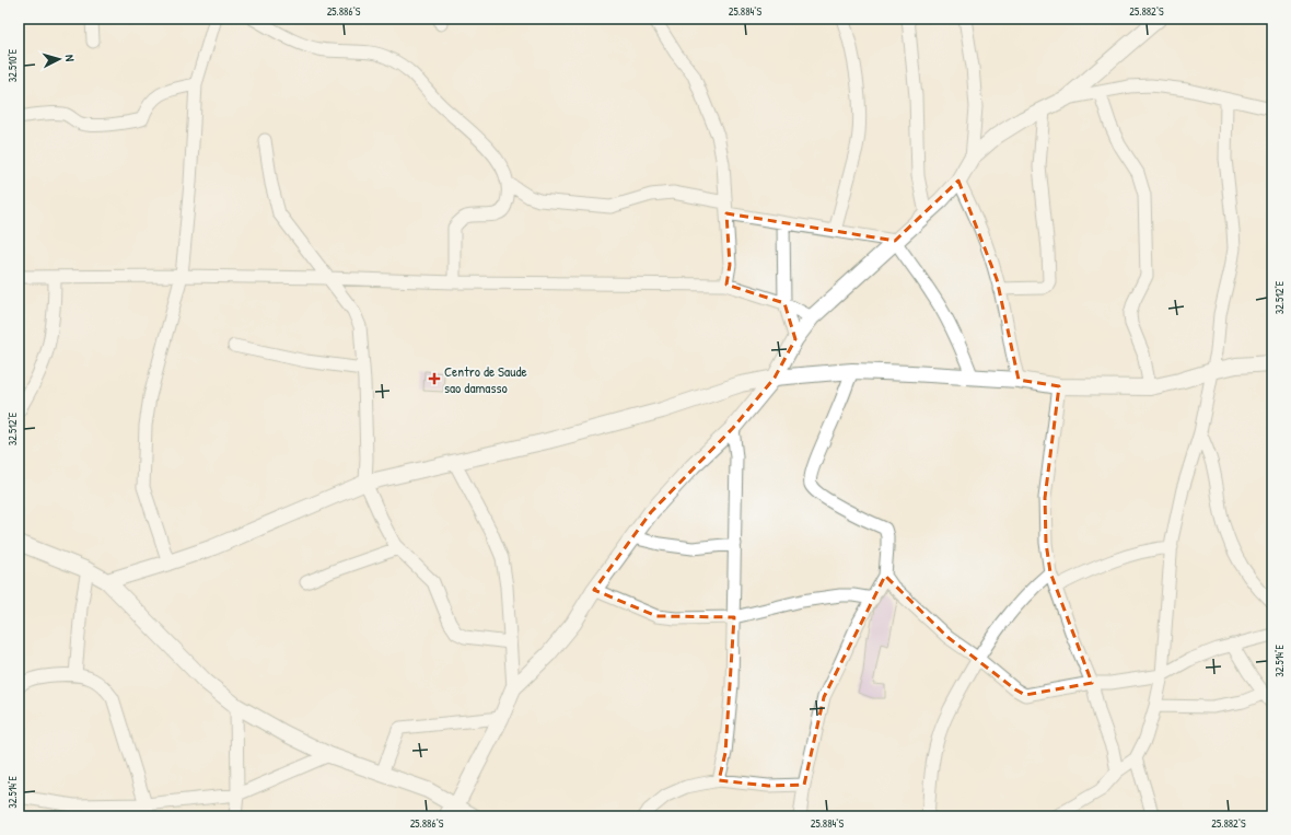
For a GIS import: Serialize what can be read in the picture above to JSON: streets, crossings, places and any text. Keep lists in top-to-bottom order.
{
  "places": {
    "health": ["Centro de Saude sao damasso"]
  },
  "north": "right",
  "coordinates": [
    "25.886°S",
    "25.884°S",
    "25.882°S",
    "32.510°E",
    "32.512°E",
    "32.514°E"
  ]
}
